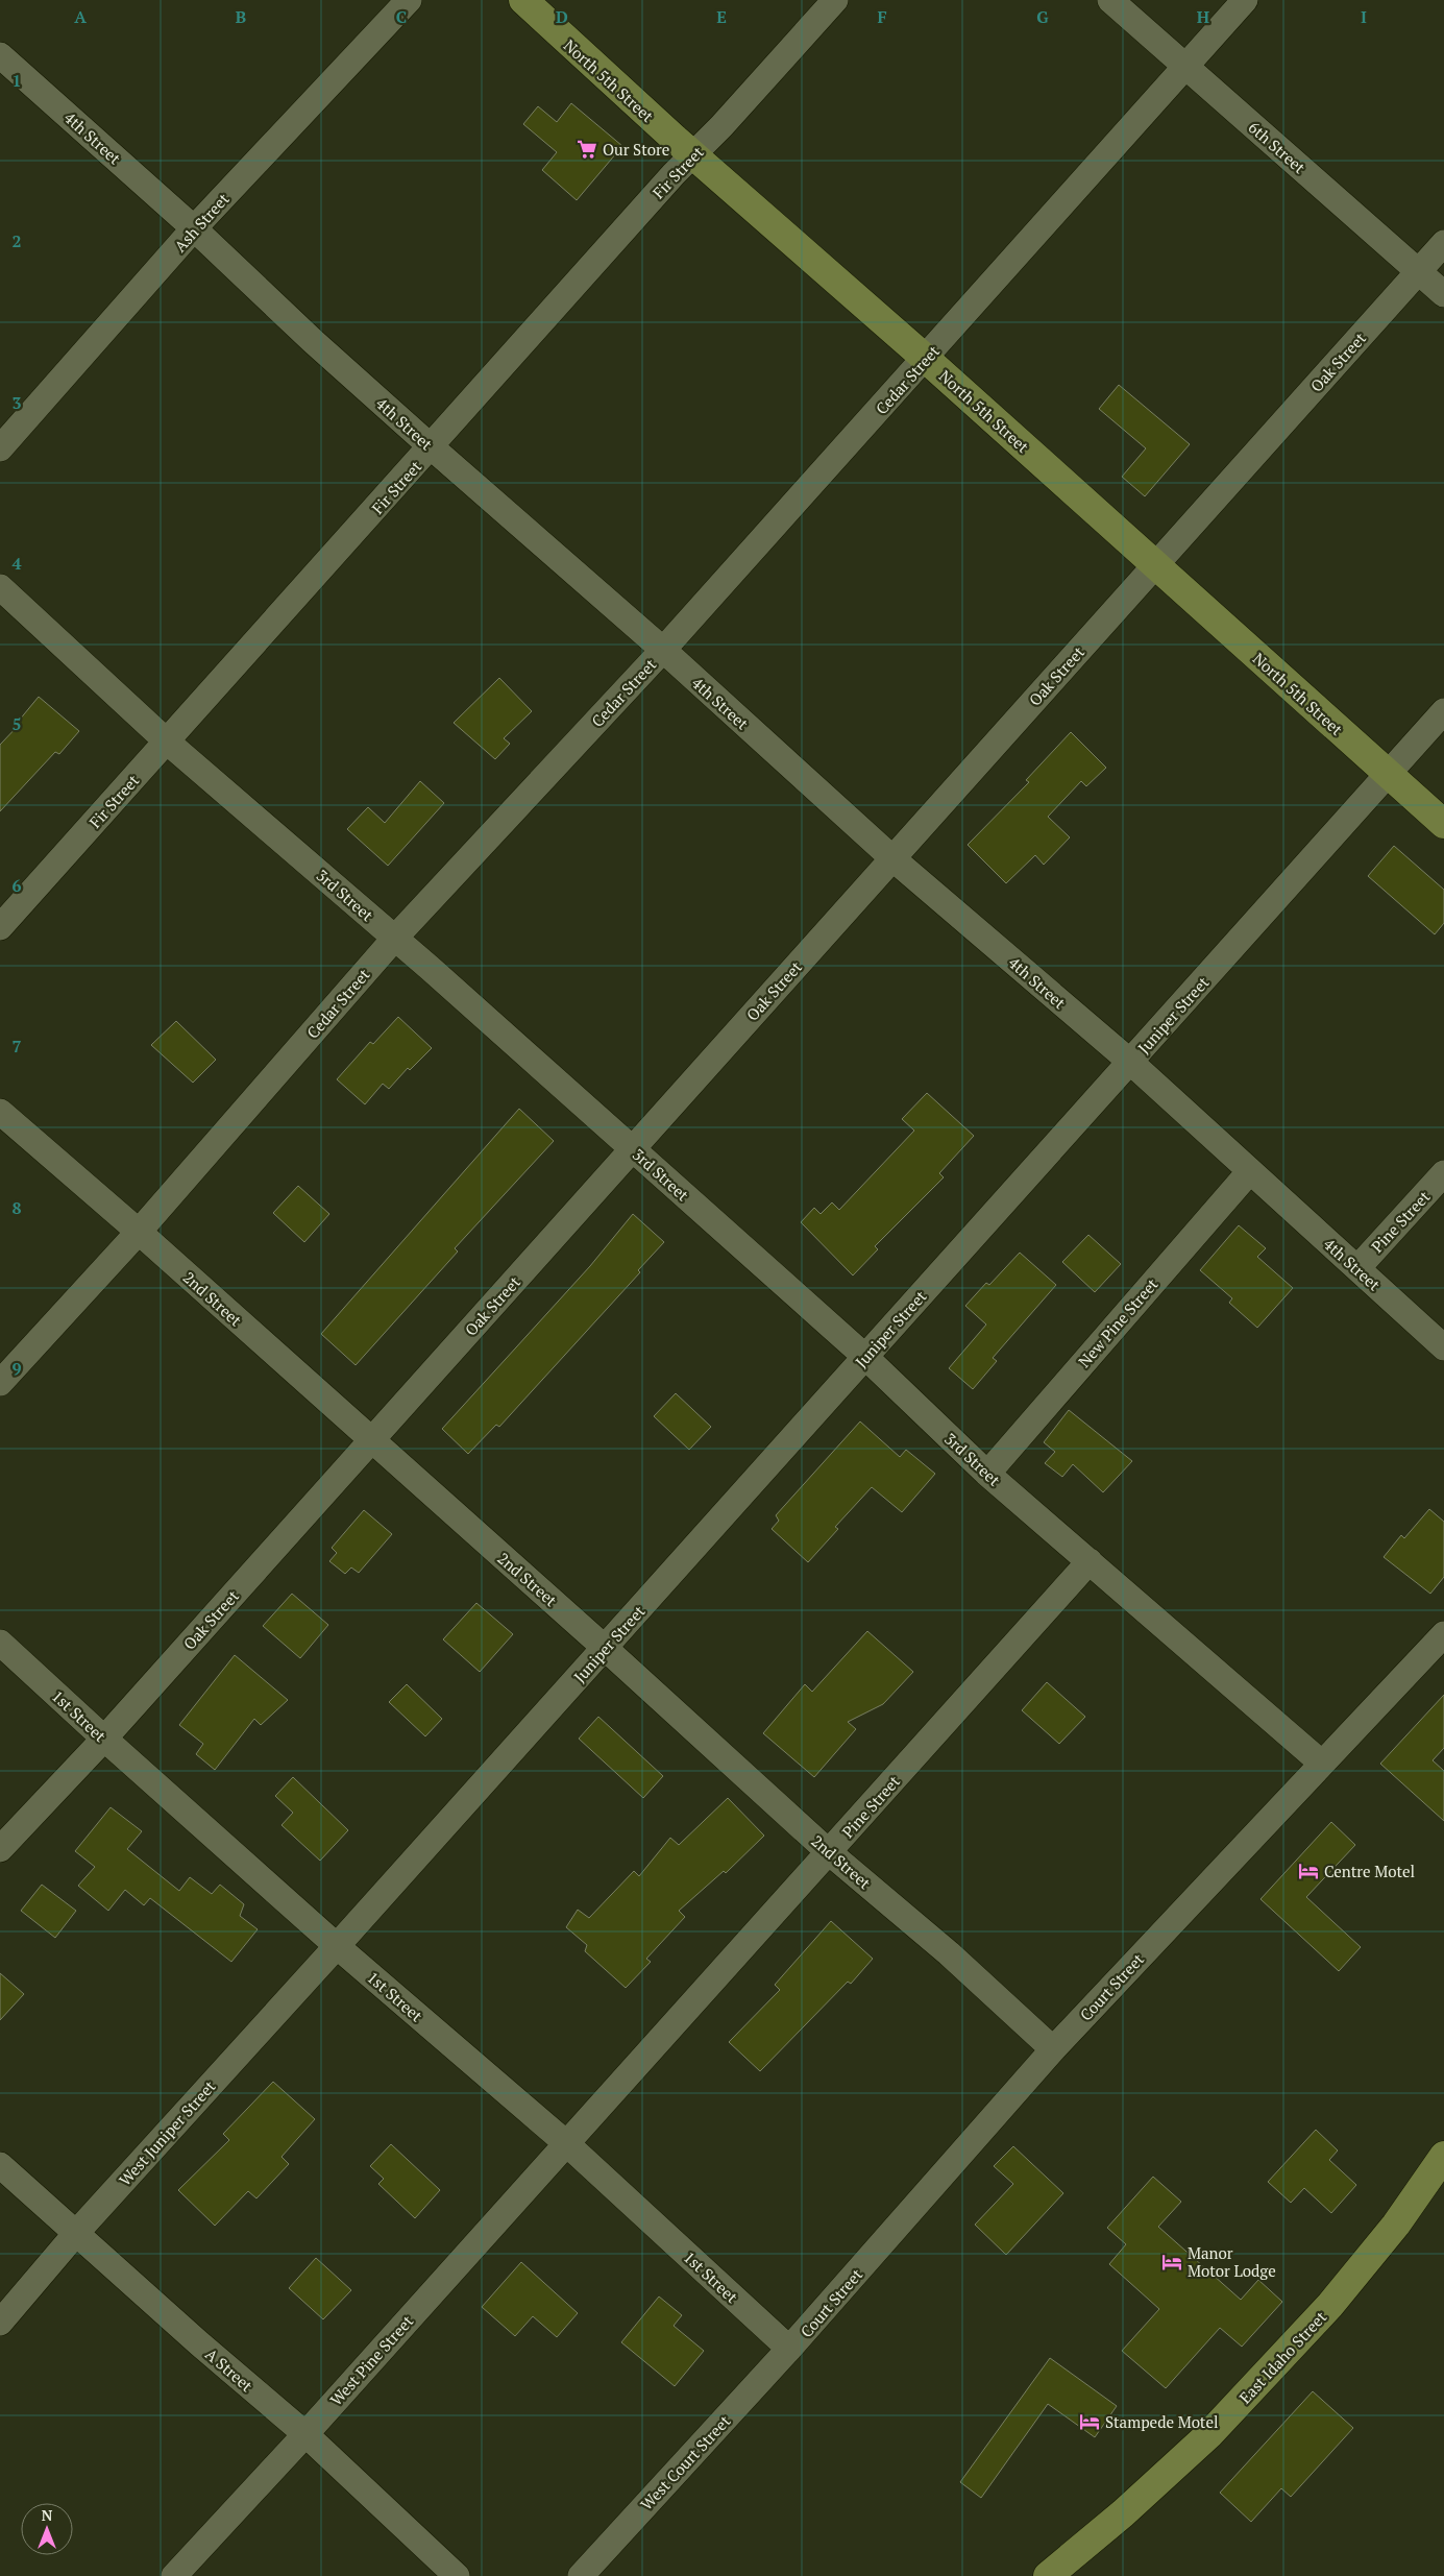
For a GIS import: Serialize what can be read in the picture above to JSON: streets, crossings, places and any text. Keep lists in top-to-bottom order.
{
  "streets": {
    "main road": ["North 5th Street", "East Idaho Street"],
    "street": [
      "4th Street",
      "6th Street",
      "Fir Street",
      "Ash Street",
      "Oak Street",
      "Cedar Street",
      "3rd Street",
      "Juniper Street",
      "Pine Street",
      "2nd Street",
      "New Pine Street",
      "1st Street",
      "Court Street",
      "West Juniper Street",
      "West Pine Street",
      "A Street",
      "West Court Street"
    ]
  },
  "crossings": [
    ["North 5th Street", "Fir Street"],
    ["North 5th Street", "Oak Street"],
    ["North 5th Street", "Cedar Street"],
    ["North 5th Street", "Juniper Street"],
    ["4th Street", "Fir Street"],
    ["4th Street", "Ash Street"],
    ["4th Street", "Oak Street"],
    ["4th Street", "Cedar Street"],
    ["4th Street", "Juniper Street"],
    ["4th Street", "Pine Street"],
    ["4th Street", "New Pine Street"],
    ["6th Street", "Oak Street"],
    ["6th Street", "Cedar Street"],
    ["Fir Street", "3rd Street"],
    ["Oak Street", "3rd Street"],
    ["Oak Street", "2nd Street"],
    ["Oak Street", "1st Street"],
    ["Cedar Street", "3rd Street"],
    ["Cedar Street", "2nd Street"],
    ["3rd Street", "Juniper Street"],
    ["3rd Street", "Pine Street"],
    ["3rd Street", "New Pine Street"],
    ["3rd Street", "Court Street"],
    ["Juniper Street", "2nd Street"],
    ["Juniper Street", "1st Street"],
    ["Juniper Street", "West Juniper Street"],
    ["Pine Street", "2nd Street"],
    ["Pine Street", "1st Street"],
    ["Pine Street", "West Pine Street"],
    ["2nd Street", "Court Street"],
    ["1st Street", "Court Street"],
    ["1st Street", "West Juniper Street"],
    ["1st Street", "West Pine Street"],
    ["1st Street", "West Court Street"],
    ["Court Street", "West Court Street"],
    ["West Juniper Street", "A Street"],
    ["West Pine Street", "A Street"]
  ],
  "places": {
    "supermarket": ["Our Store"],
    "hotel": ["Centre Motel", "Manor Motor Lodge", "Stampede Motel"]
  },
  "north": "top",
  "grid": {
    "columns": [
      "A",
      "B",
      "C",
      "D",
      "E",
      "F",
      "G",
      "H",
      "I"
    ],
    "rows": [
      "1",
      "2",
      "3",
      "4",
      "5",
      "6",
      "7",
      "8",
      "9"
    ]
  }
}
